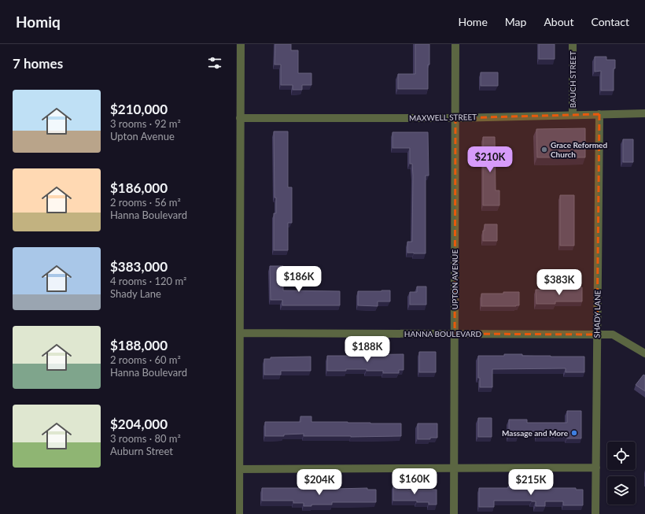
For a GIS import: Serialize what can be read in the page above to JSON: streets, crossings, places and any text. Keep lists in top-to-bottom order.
{
  "streets": {
    "street": [
      "BAUCH STREET",
      "MAXWELL STREET",
      "UPTON AVENUE",
      "SHADY LANE",
      "HANNA BOULEVARD"
    ]
  },
  "crossings": [
    ["BAUCH STREET", "MAXWELL STREET"],
    ["MAXWELL STREET", "UPTON AVENUE"],
    ["MAXWELL STREET", "SHADY LANE"],
    ["UPTON AVENUE", "HANNA BOULEVARD"],
    ["SHADY LANE", "HANNA BOULEVARD"]
  ],
  "places": ["Grace Reformed Church", "Massage and More"],
  "page": {
    "header": "Homiq",
    "nav": [
      "Home",
      "Map",
      "About",
      "Contact"
    ],
    "heading": "7 homes",
    "list": [
      {
        "name": "$210,000",
        "note": "3 rooms · 92 m² · Upton Avenue"
      },
      {
        "name": "$186,000",
        "note": "2 rooms · 56 m² · Hanna Boulevard"
      },
      {
        "name": "$383,000",
        "note": "4 rooms · 120 m² · Shady Lane"
      },
      {
        "name": "$188,000",
        "note": "2 rooms · 60 m² · Hanna Boulevard"
      },
      {
        "name": "$204,000",
        "note": "3 rooms · 80 m² · Auburn Street"
      }
    ],
    "price": [
      "$210K",
      "$186K",
      "$383K",
      "$188K",
      "$160K",
      "$204K",
      "$215K"
    ]
  }
}
